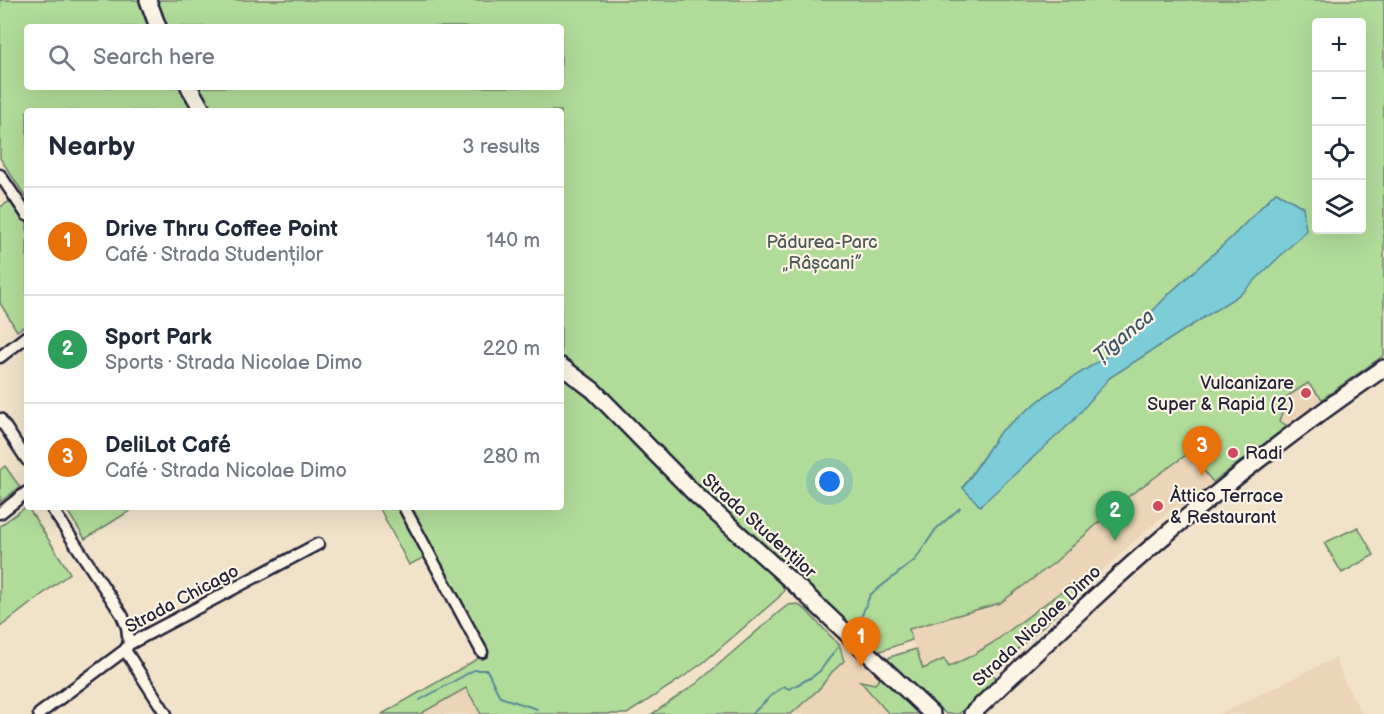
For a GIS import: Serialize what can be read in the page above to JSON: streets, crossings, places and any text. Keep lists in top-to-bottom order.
{
  "streets": {
    "main road": ["Strada Studenților", "Strada Nicolae Dimo"],
    "street": ["Strada Chicago"]
  },
  "water": ["Țîganca"],
  "parks": ["Pădurea-Parc „Râșcani”"],
  "places": ["Vulcanizare Super & Rapid (2)", "Radi", "Àttico Terrace & Restaurant"],
  "page": {
    "map_buttons": ["+", "−"],
    "search": "Search here",
    "heading": ["Nearby", "3 results"],
    "list": [
      {
        "mark": "1",
        "name": "Drive Thru Coffee Point",
        "note": "Café · Strada Studenților",
        "value": "140 m"
      },
      {
        "mark": "2",
        "name": "Sport Park",
        "note": "Sports · Strada Nicolae Dimo",
        "value": "220 m"
      },
      {
        "mark": "3",
        "name": "DeliLot Café",
        "note": "Café · Strada Nicolae Dimo",
        "value": "280 m"
      }
    ],
    "pins": ["3", "2", "1"]
  }
}
